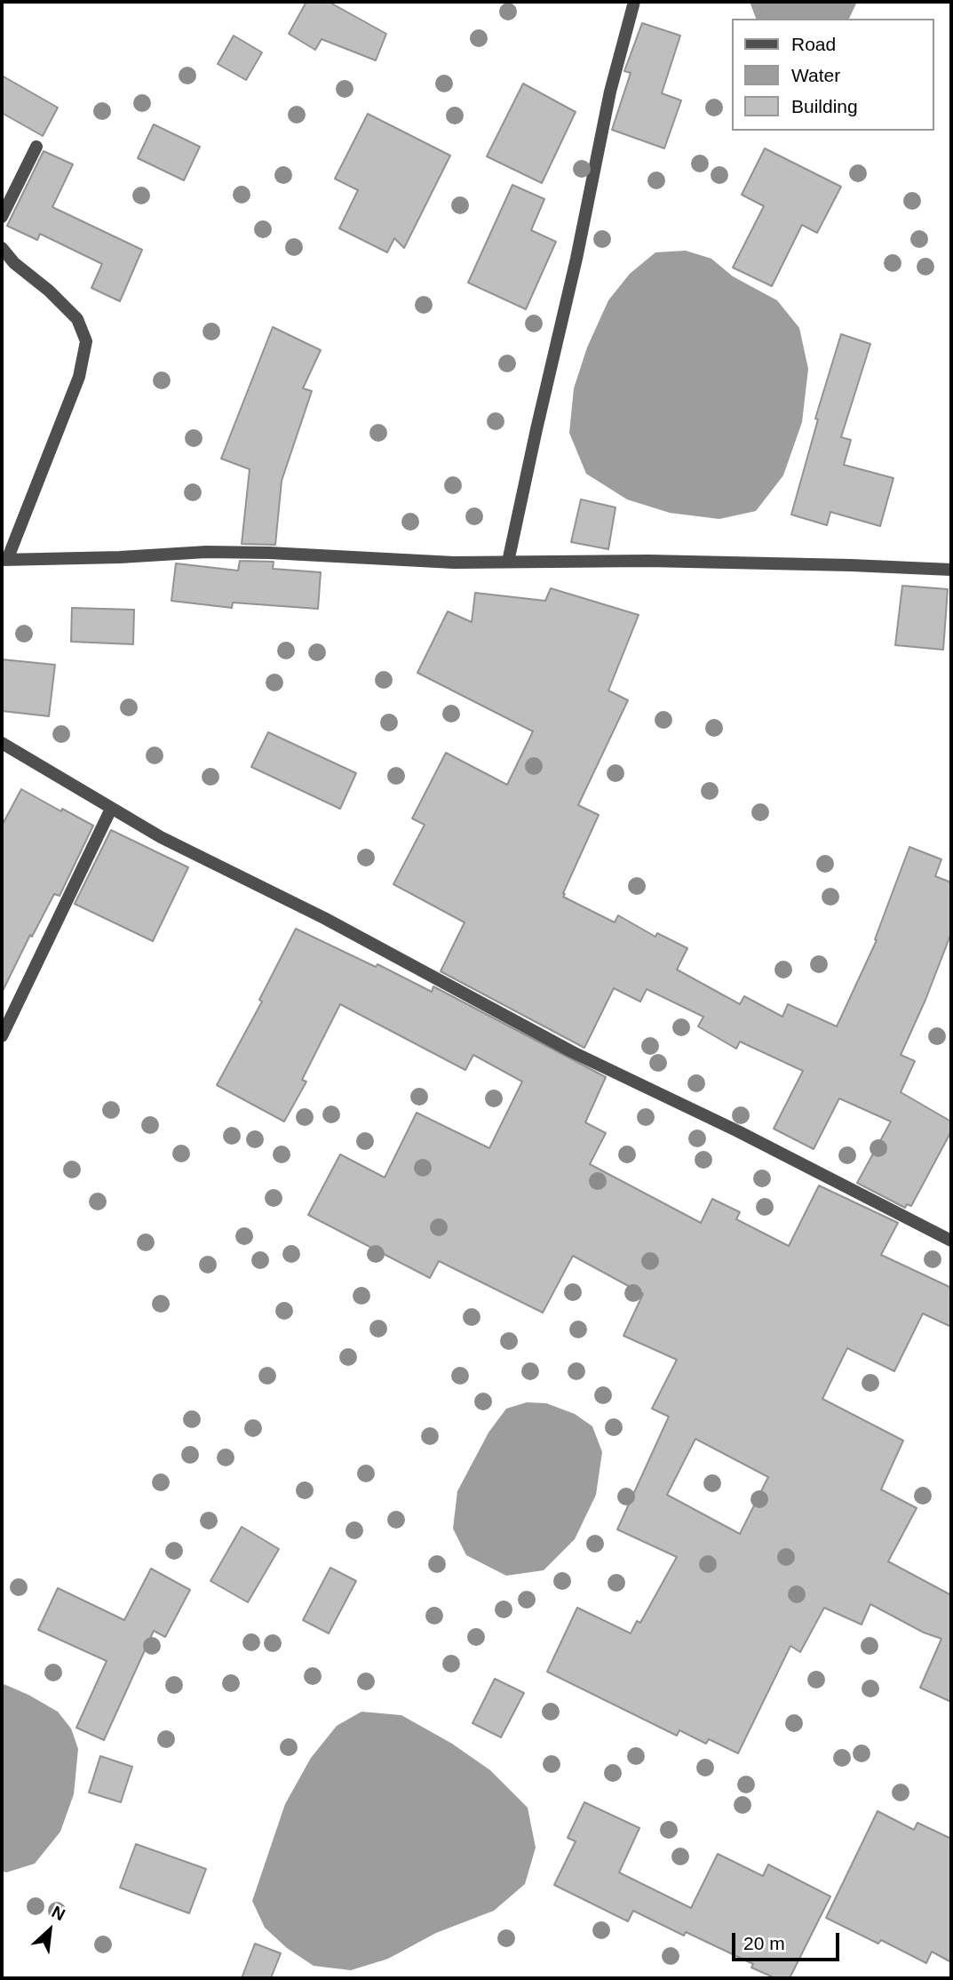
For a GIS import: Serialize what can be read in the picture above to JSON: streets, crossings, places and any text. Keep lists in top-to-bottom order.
{
  "legend": ["Road", "Water", "Building"],
  "scale_bar": "20 m",
  "north": "top right"
}
